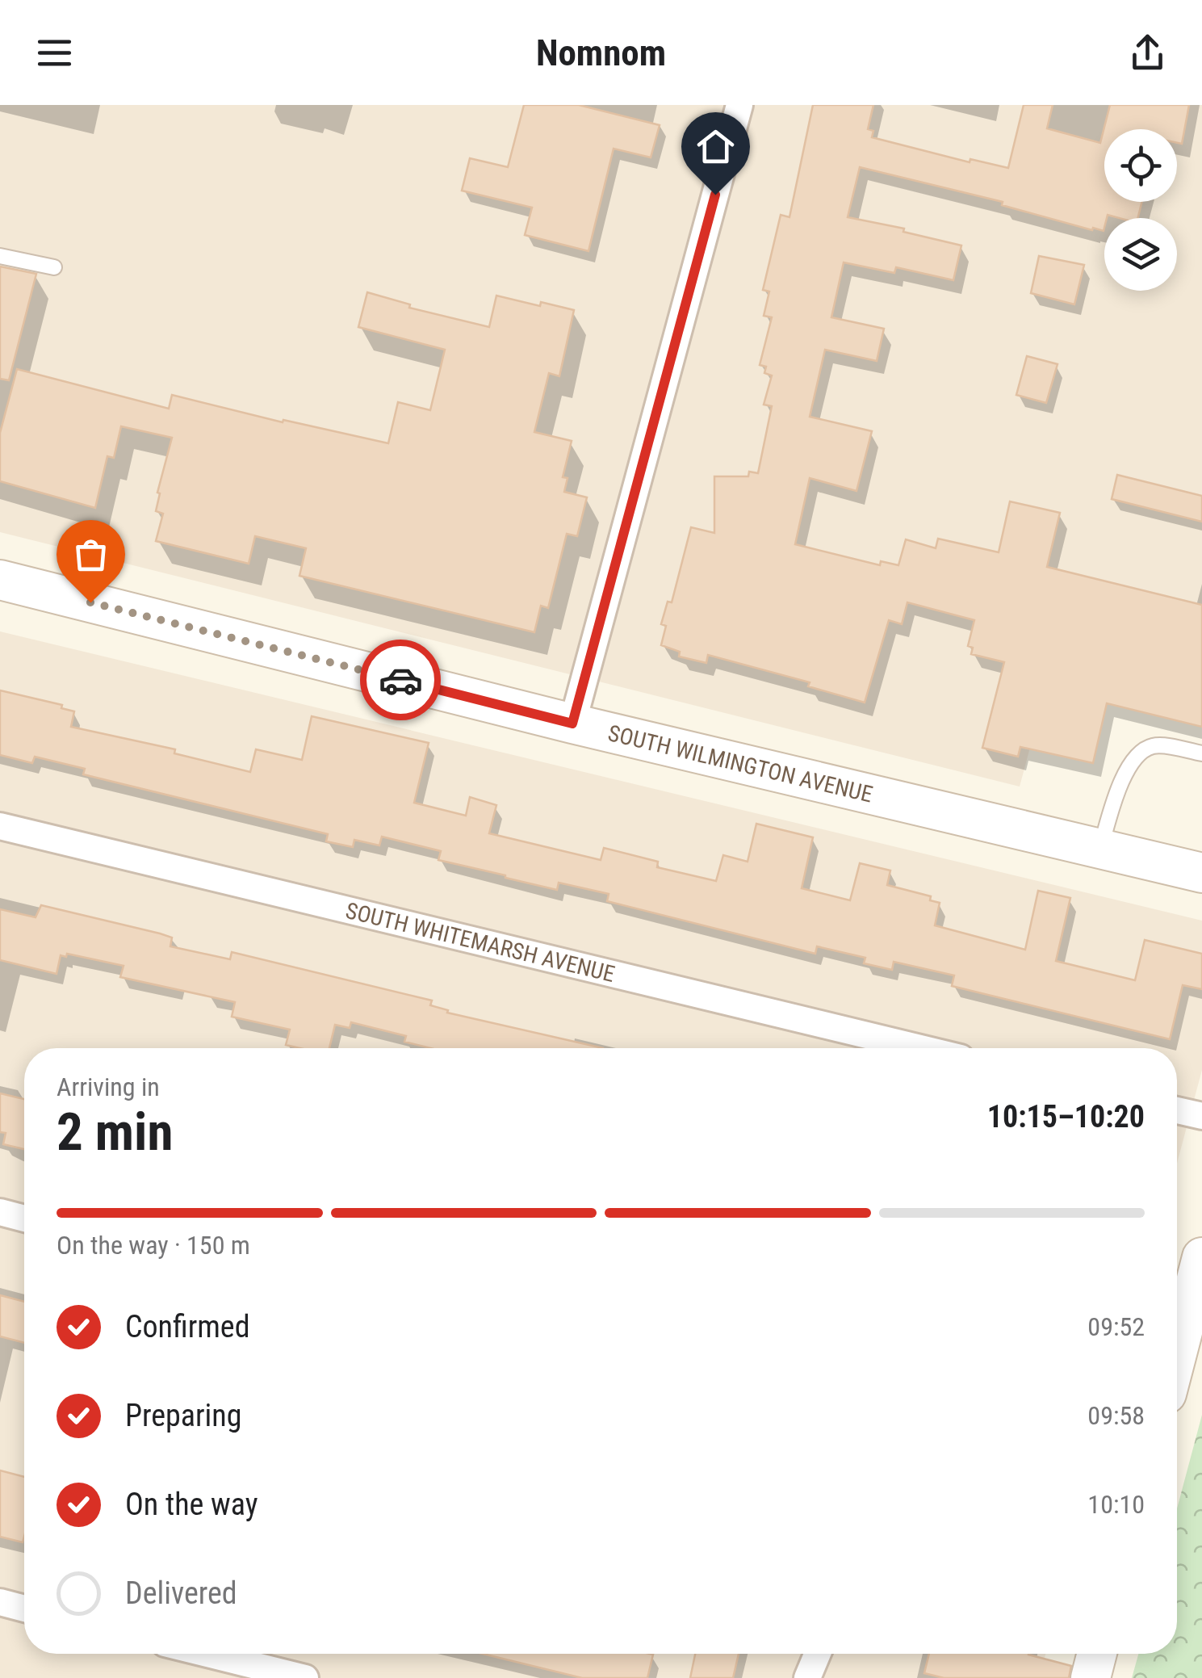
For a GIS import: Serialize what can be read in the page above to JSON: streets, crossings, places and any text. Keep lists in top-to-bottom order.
{
  "streets": {
    "main road": ["SOUTH WILMINGTON AVENUE"],
    "street": ["SOUTH WHITEMARSH AVENUE"]
  },
  "page": {
    "header": "Nomnom",
    "heading": ["2 min", "Arriving in", "10:15–10:20"],
    "bar": "On the way · 150 m",
    "list": [
      ["Confirmed", "09:52"],
      ["Preparing", "09:58"],
      ["On the way", "10:10"],
      "Delivered"
    ]
  }
}
